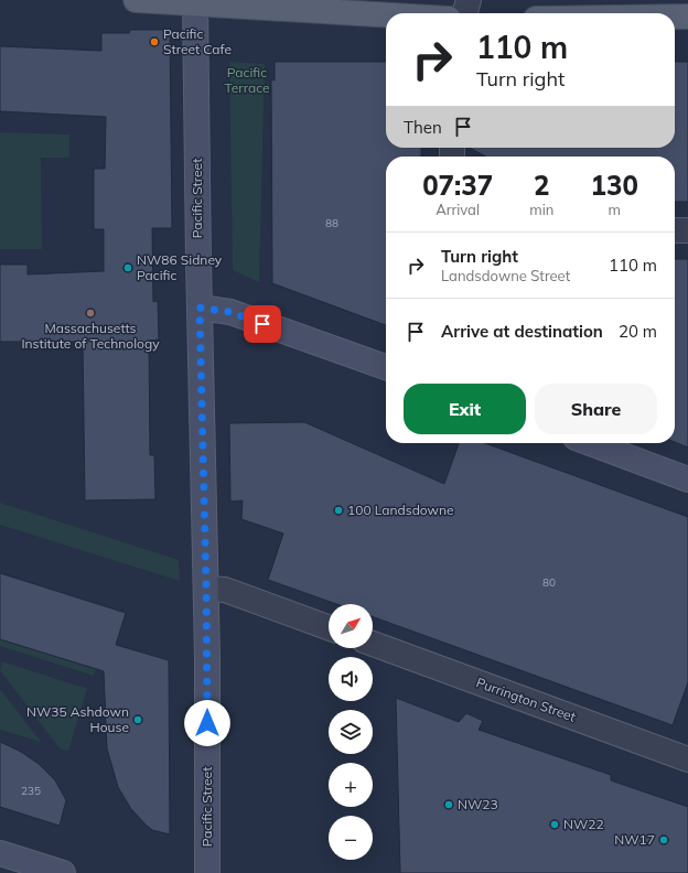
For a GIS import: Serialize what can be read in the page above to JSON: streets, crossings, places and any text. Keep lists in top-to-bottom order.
{
  "streets": {
    "street": ["Pacific Street", "Purrington Street"]
  },
  "parks": ["Pacific Terrace"],
  "places": [
    "Pacific Street Cafe",
    "NW86 Sidney Pacific",
    "Massachusetts Institute of Technology",
    "100 Landsdowne",
    "NW35 Ashdown House",
    "NW23",
    "NW22",
    "NW17"
  ],
  "house_numbers": ["88", "80", "235"],
  "north": "top right",
  "page": {
    "turn": ["110 m", "Turn right"],
    "then": "Then",
    "eta": [
      "07:37",
      "Arrival",
      "2",
      "min",
      "130",
      "m"
    ],
    "list": [
      {
        "name": "Turn right",
        "note": "Landsdowne Street",
        "value": "110 m"
      },
      {
        "name": "Arrive at destination",
        "value": "20 m"
      }
    ],
    "buttons": ["Exit", "Share"],
    "map_buttons": ["+", "−"]
  }
}
